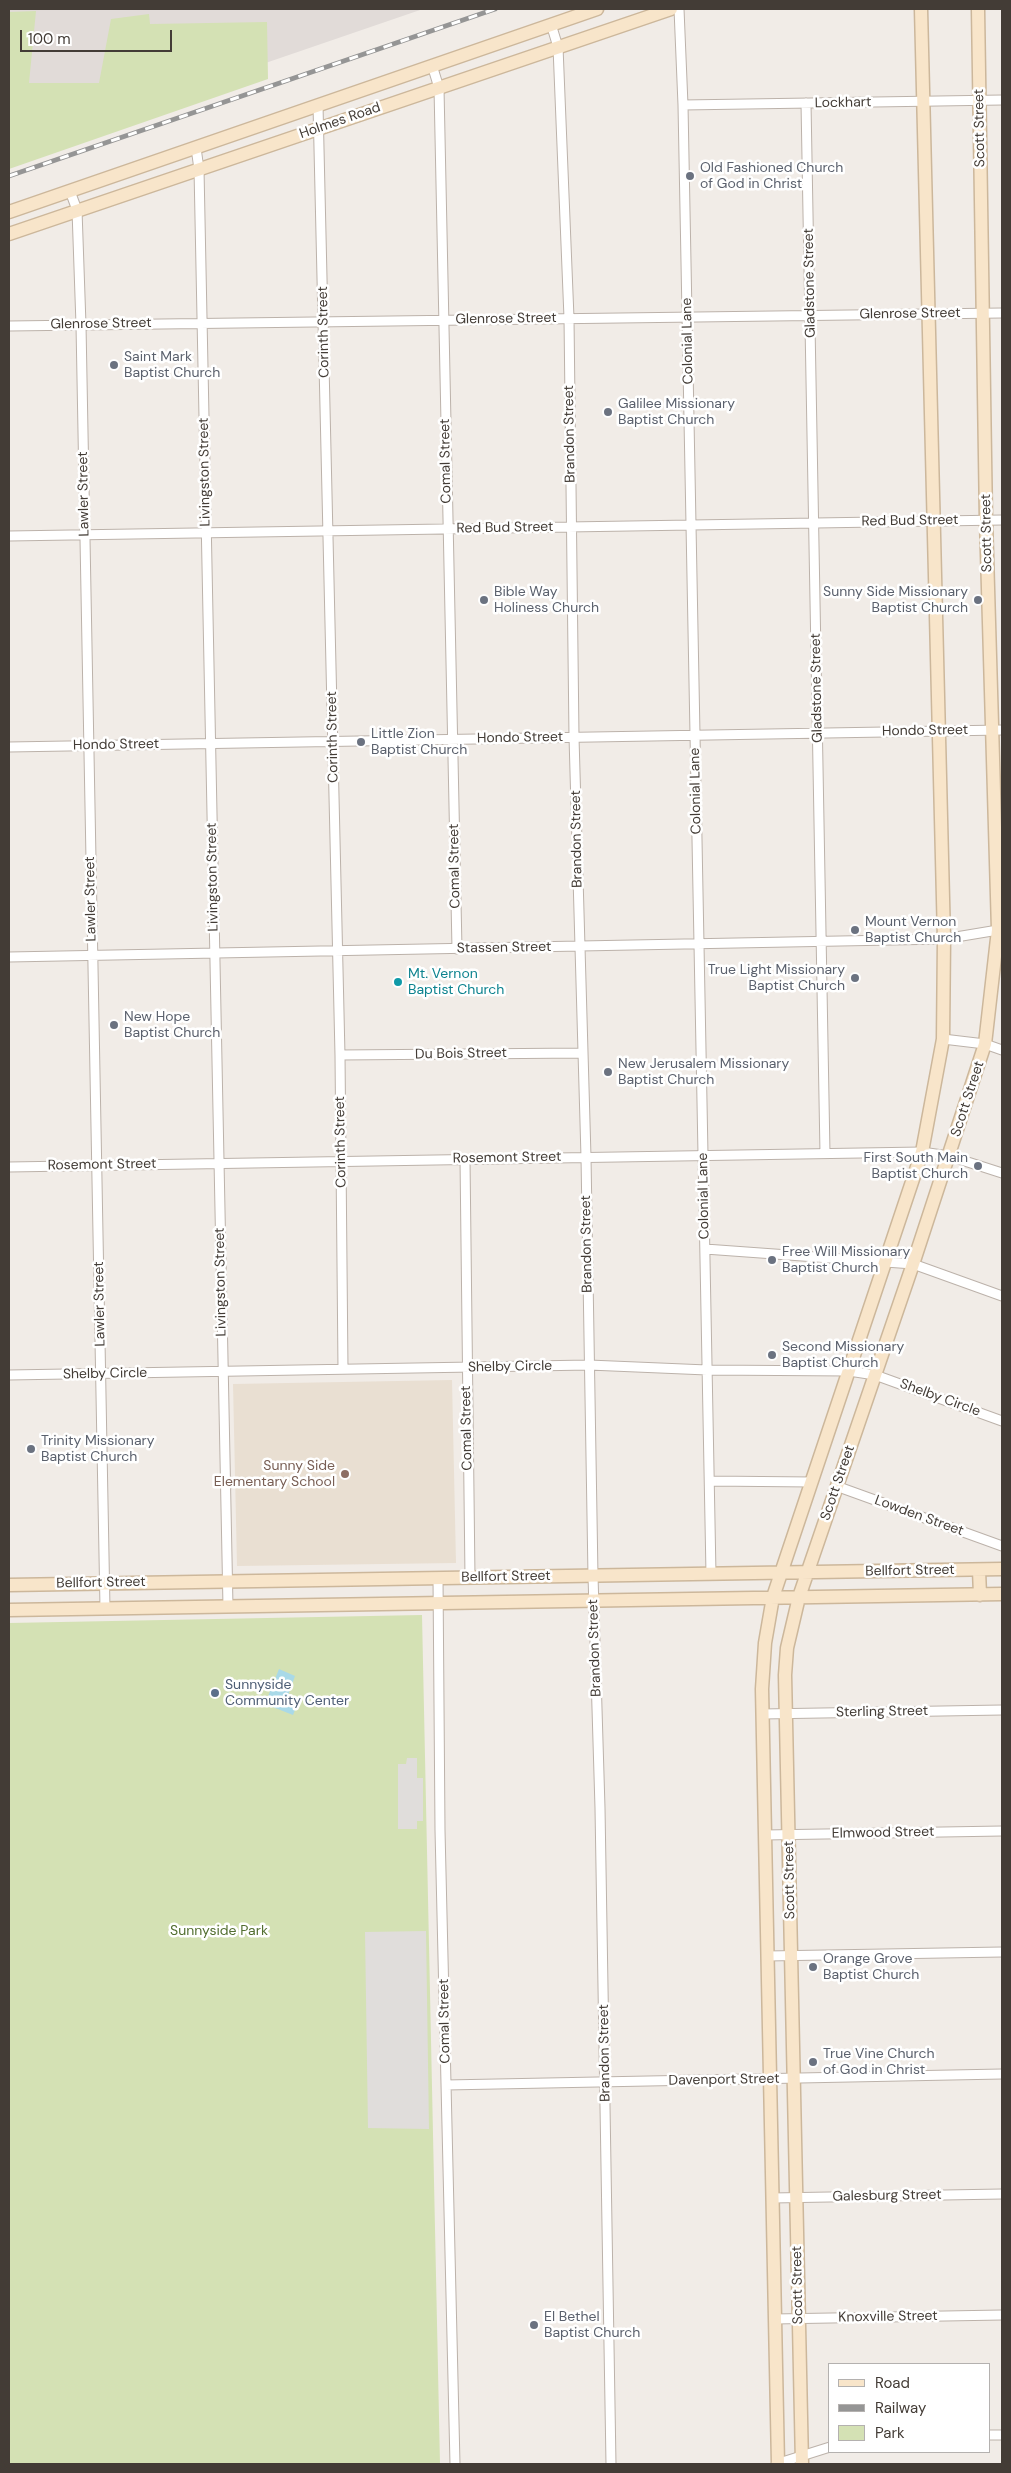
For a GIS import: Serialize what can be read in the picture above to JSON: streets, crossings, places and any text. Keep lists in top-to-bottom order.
{
  "streets": {
    "main road": ["Holmes Road", "Scott Street", "Bellfort Street"],
    "street": [
      "Lockhart",
      "Gladstone Street",
      "Glenrose Street",
      "Corinth Street",
      "Colonial Lane",
      "Brandon Street",
      "Comal Street",
      "Livingston Street",
      "Lawler Street",
      "Red Bud Street",
      "Hondo Street",
      "Stassen Street",
      "Du Bois Street",
      "Rosemont Street",
      "Shelby Circle",
      "Lowden Street",
      "Sterling Street",
      "Elmwood Street",
      "Davenport Street",
      "Galesburg Street",
      "Knoxville Street"
    ]
  },
  "crossings": [
    ["Lockhart", "Scott Street"],
    ["Lockhart", "Gladstone Street"],
    ["Lockhart", "Colonial Lane"],
    ["Holmes Road", "Corinth Street"],
    ["Holmes Road", "Brandon Street"],
    ["Holmes Road", "Comal Street"],
    ["Holmes Road", "Livingston Street"],
    ["Holmes Road", "Lawler Street"],
    ["Scott Street", "Glenrose Street"],
    ["Scott Street", "Red Bud Street"],
    ["Scott Street", "Hondo Street"],
    ["Scott Street", "Stassen Street"],
    ["Scott Street", "Rosemont Street"],
    ["Scott Street", "Shelby Circle"],
    ["Scott Street", "Lowden Street"],
    ["Scott Street", "Bellfort Street"],
    ["Scott Street", "Sterling Street"],
    ["Scott Street", "Elmwood Street"],
    ["Scott Street", "Davenport Street"],
    ["Scott Street", "Galesburg Street"],
    ["Scott Street", "Knoxville Street"],
    ["Gladstone Street", "Glenrose Street"],
    ["Gladstone Street", "Red Bud Street"],
    ["Gladstone Street", "Hondo Street"],
    ["Gladstone Street", "Stassen Street"],
    ["Gladstone Street", "Rosemont Street"],
    ["Glenrose Street", "Corinth Street"],
    ["Glenrose Street", "Colonial Lane"],
    ["Glenrose Street", "Brandon Street"],
    ["Glenrose Street", "Comal Street"],
    ["Glenrose Street", "Livingston Street"],
    ["Glenrose Street", "Lawler Street"],
    ["Corinth Street", "Red Bud Street"],
    ["Corinth Street", "Hondo Street"],
    ["Corinth Street", "Stassen Street"],
    ["Corinth Street", "Du Bois Street"],
    ["Corinth Street", "Rosemont Street"],
    ["Corinth Street", "Shelby Circle"],
    ["Colonial Lane", "Red Bud Street"],
    ["Colonial Lane", "Hondo Street"],
    ["Colonial Lane", "Stassen Street"],
    ["Colonial Lane", "Rosemont Street"],
    ["Colonial Lane", "Shelby Circle"],
    ["Colonial Lane", "Bellfort Street"],
    ["Brandon Street", "Red Bud Street"],
    ["Brandon Street", "Hondo Street"],
    ["Brandon Street", "Stassen Street"],
    ["Brandon Street", "Du Bois Street"],
    ["Brandon Street", "Rosemont Street"],
    ["Brandon Street", "Shelby Circle"],
    ["Brandon Street", "Bellfort Street"],
    ["Brandon Street", "Davenport Street"],
    ["Comal Street", "Red Bud Street"],
    ["Comal Street", "Hondo Street"],
    ["Comal Street", "Stassen Street"],
    ["Comal Street", "Rosemont Street"],
    ["Comal Street", "Shelby Circle"],
    ["Comal Street", "Bellfort Street"],
    ["Comal Street", "Davenport Street"],
    ["Livingston Street", "Red Bud Street"],
    ["Livingston Street", "Hondo Street"],
    ["Livingston Street", "Stassen Street"],
    ["Livingston Street", "Rosemont Street"],
    ["Livingston Street", "Shelby Circle"],
    ["Livingston Street", "Bellfort Street"],
    ["Lawler Street", "Red Bud Street"],
    ["Lawler Street", "Hondo Street"],
    ["Lawler Street", "Stassen Street"],
    ["Lawler Street", "Rosemont Street"],
    ["Lawler Street", "Shelby Circle"],
    ["Lawler Street", "Bellfort Street"]
  ],
  "parks": ["Sunnyside Park"],
  "places": [
    "Old Fashioned Church of God in Christ",
    "Saint Mark Baptist Church",
    "Galilee Missionary Baptist Church",
    "Bible Way Holiness Church",
    "Sunny Side Missionary Baptist Church",
    "Little Zion Baptist Church",
    "Mount Vernon Baptist Church",
    "True Light Missionary Baptist Church",
    "Mt. Vernon Baptist Church",
    "New Hope Baptist Church",
    "New Jerusalem Missionary Baptist Church",
    "First South Main Baptist Church",
    "Free Will Missionary Baptist Church",
    "Second Missionary Baptist Church",
    "Trinity Missionary Baptist Church",
    "Sunny Side Elementary School",
    "Sunnyside Community Center",
    "Orange Grove Baptist Church",
    "True Vine Church of God in Christ",
    "El Bethel Baptist Church"
  ],
  "legend": ["Road", "Railway", "Park"],
  "scale_bar": "100 m"
}
